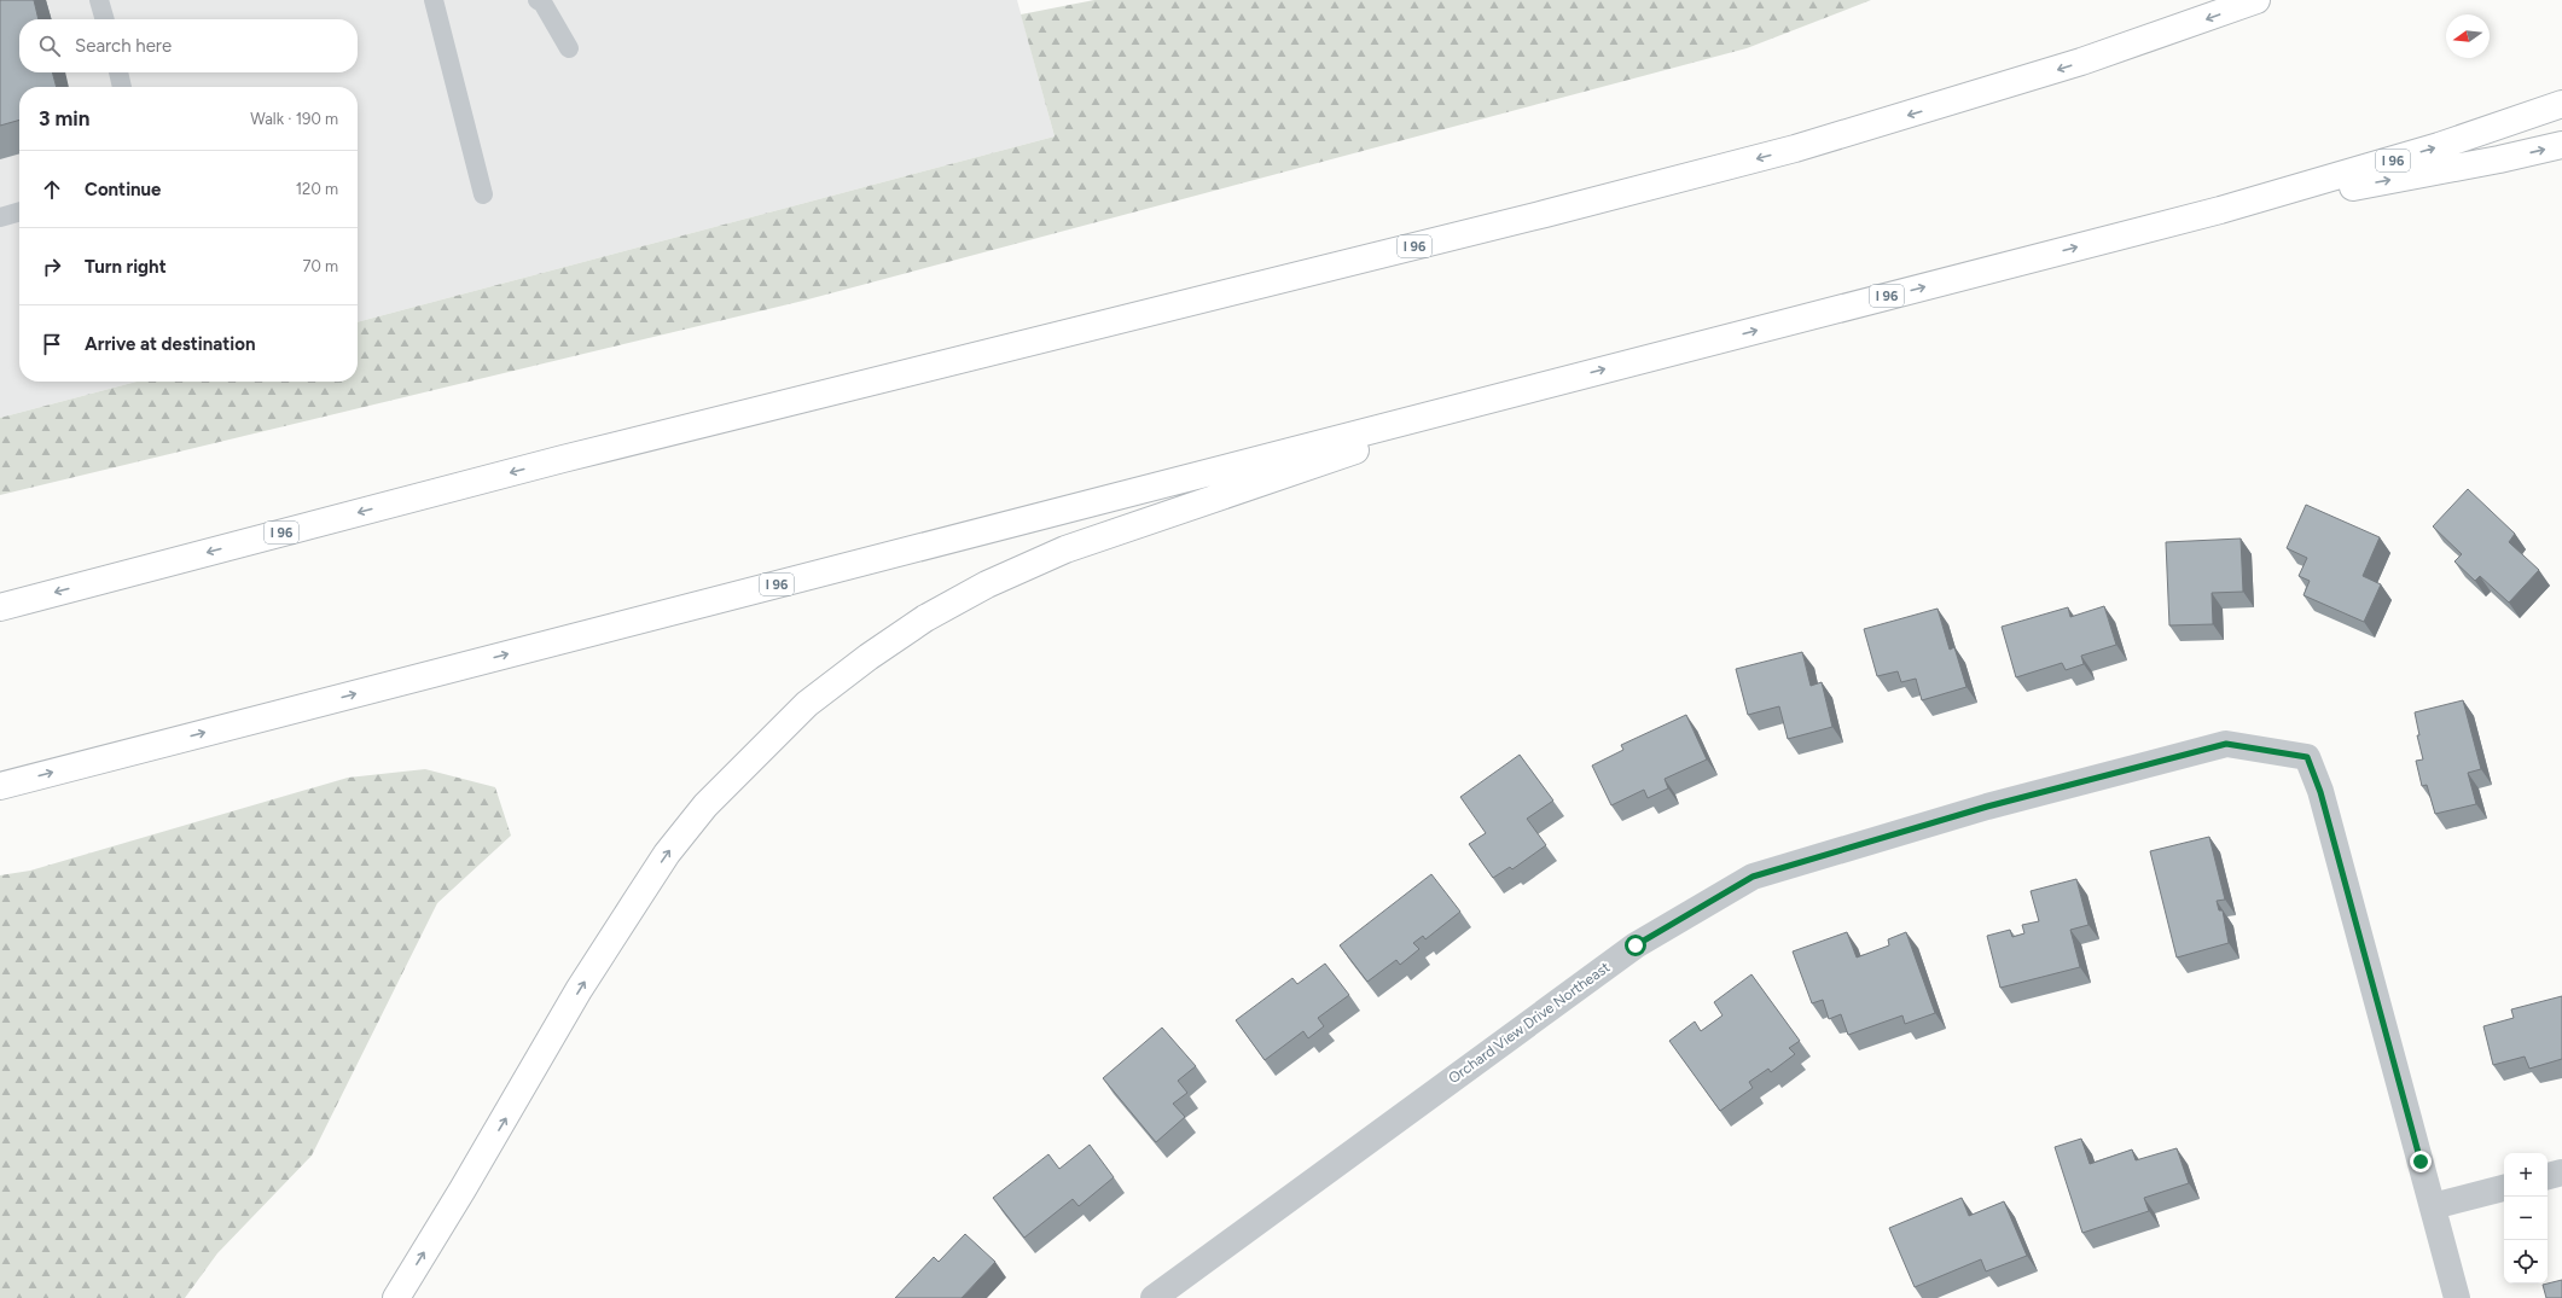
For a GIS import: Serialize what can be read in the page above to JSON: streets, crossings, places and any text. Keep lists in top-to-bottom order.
{
  "streets": {
    "highway": ["I 96"],
    "street": ["Orchard View Drive Northeast"]
  },
  "north": "left",
  "page": {
    "search": "Search here",
    "heading": ["3 min", "Walk · 190 m"],
    "list": [
      ["Continue", "120 m"],
      ["Turn right", "70 m"],
      "Arrive at destination"
    ],
    "map_buttons": ["+", "−"]
  }
}
